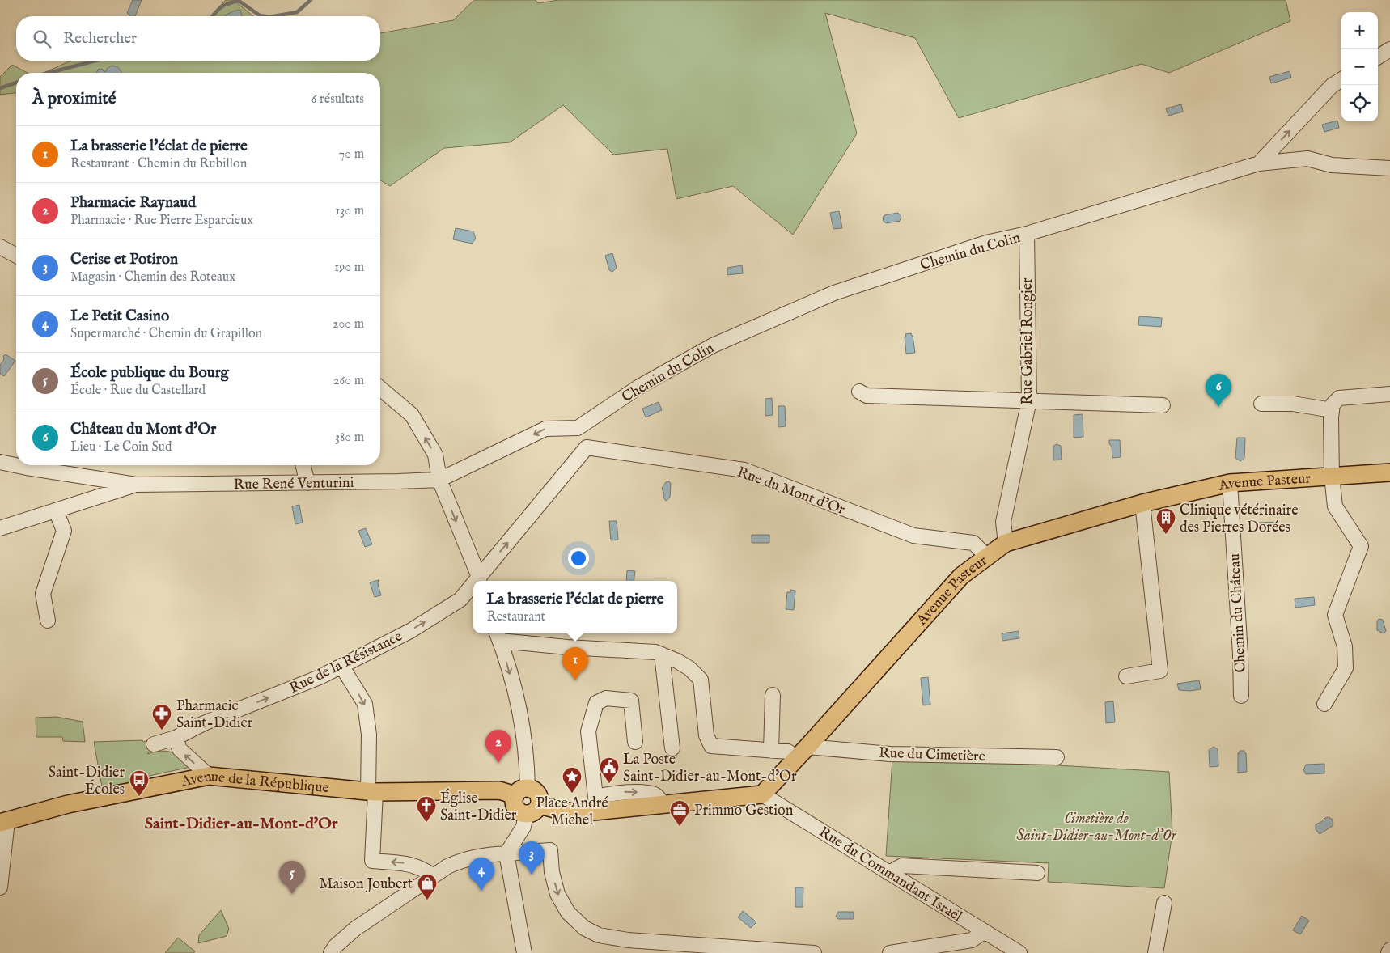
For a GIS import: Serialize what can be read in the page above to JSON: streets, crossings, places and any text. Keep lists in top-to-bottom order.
{
  "streets": {
    "main road": ["Avenue Pasteur", "Avenue de la République"],
    "street": [
      "Chemin du Colin",
      "Rue Gabriel Rongier",
      "Rue René Venturini",
      "Rue du Mont d'Or",
      "Chemin du Château",
      "Rue de la Résistance",
      "Rue du Cimetière",
      "Rue du Commandant Israël"
    ]
  },
  "crossings": [
    ["Chemin du Colin", "Rue Gabriel Rongier"],
    ["Chemin du Colin", "Rue René Venturini"],
    ["Rue Gabriel Rongier", "Avenue Pasteur"],
    ["Avenue Pasteur", "Rue du Mont d'Or"],
    ["Avenue Pasteur", "Chemin du Château"],
    ["Avenue Pasteur", "Rue du Cimetière"]
  ],
  "one_way": ["Rue de la Résistance"],
  "districts": ["Saint-Didier-au-Mont-d'Or"],
  "parks": ["Cimetière de Saint-Didier-au-Mont-d'Or"],
  "places": {
    "building": ["Clinique vétérinaire des Pierres Dorées"],
    "pharmacy": ["Pharmacie Saint-Didier"],
    "public building": ["La Poste Saint-Didier-au-Mont-d'Or"],
    "place": ["Place André Michel"],
    "bus stop": ["Saint-Didier Écoles"],
    "church": ["Église Saint-Didier"],
    "office": ["Primmo Gestion"],
    "shop": ["Maison Joubert"]
  },
  "page": {
    "map_buttons": ["+", "−"],
    "search": "Rechercher",
    "heading": ["À proximité", "6 résultats"],
    "list": [
      {
        "mark": "1",
        "name": "La brasserie l'éclat de pierre",
        "note": "Restaurant · Chemin du Rubillon",
        "value": "70 m"
      },
      {
        "mark": "2",
        "name": "Pharmacie Raynaud",
        "note": "Pharmacie · Rue Pierre Esparcieux",
        "value": "130 m"
      },
      {
        "mark": "3",
        "name": "Cerise et Potiron",
        "note": "Magasin · Chemin des Roteaux",
        "value": "190 m"
      },
      {
        "mark": "4",
        "name": "Le Petit Casino",
        "note": "Supermarché · Chemin du Grapillon",
        "value": "200 m"
      },
      {
        "mark": "5",
        "name": "École publique du Bourg",
        "note": "École · Rue du Castellard",
        "value": "260 m"
      },
      {
        "mark": "6",
        "name": "Château du Mont d'Or",
        "note": "Lieu · Le Coin Sud",
        "value": "380 m"
      }
    ],
    "pins": [
      "6",
      "1",
      "2",
      "3",
      "4",
      "5"
    ],
    "popup": ["La brasserie l'éclat de pierre", "Restaurant"]
  }
}
